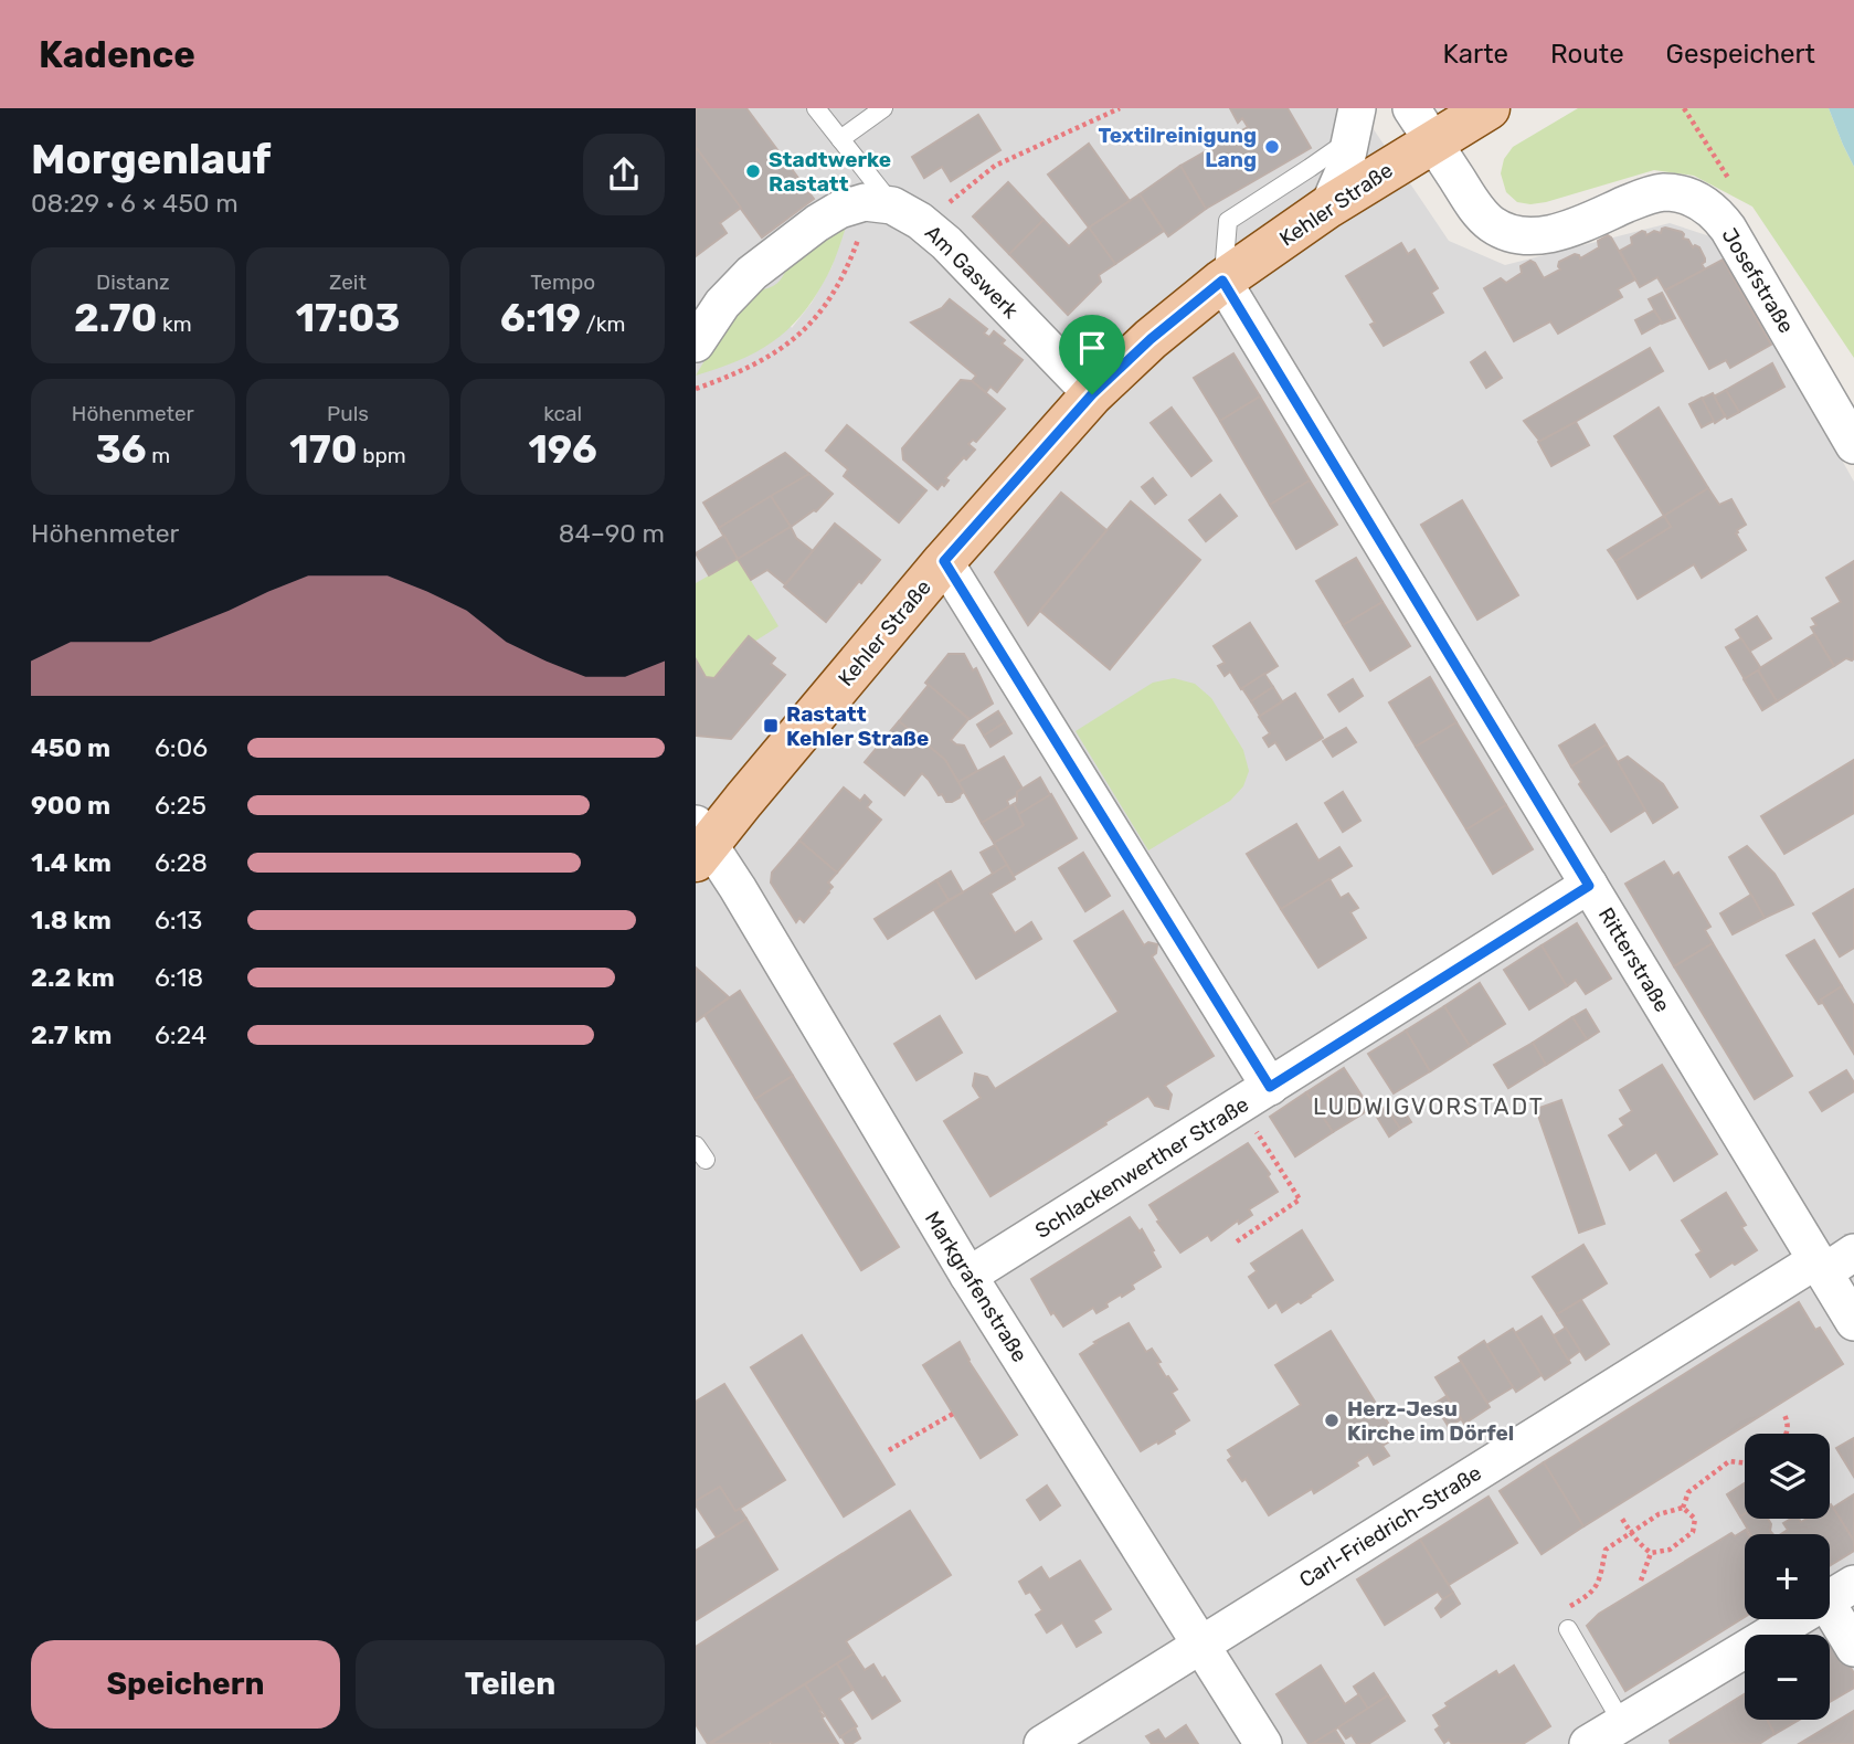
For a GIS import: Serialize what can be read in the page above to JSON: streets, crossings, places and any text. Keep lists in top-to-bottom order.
{
  "streets": {
    "main road": ["Kehler Straße"],
    "street": [
      "Am Gaswerk",
      "Josefstraße",
      "Ritterstraße",
      "Schlackenwerther Straße",
      "Markgrafenstraße",
      "Carl-Friedrich-Straße"
    ]
  },
  "crossings": [
    ["Kehler Straße", "Am Gaswerk"],
    ["Kehler Straße", "Josefstraße"],
    ["Kehler Straße", "Ritterstraße"],
    ["Kehler Straße", "Markgrafenstraße"],
    ["Ritterstraße", "Schlackenwerther Straße"],
    ["Ritterstraße", "Carl-Friedrich-Straße"],
    ["Schlackenwerther Straße", "Markgrafenstraße"],
    ["Markgrafenstraße", "Carl-Friedrich-Straße"]
  ],
  "districts": ["LUDWIGVORSTADT"],
  "places": {
    "other": ["Textilreinigung Lang", "Stadtwerke Rastatt", "Herz-Jesu Kirche im Dörfel"],
    "transit": ["Rastatt Kehler Straße"]
  },
  "page": {
    "header": "Kadence",
    "nav": ["Karte", "Route", "Gespeichert"],
    "heading": ["Morgenlauf", "08:29 · 6 × 450 m"],
    "stats": [
      ["Distanz", "2.70 km"],
      ["Zeit", "17:03"],
      ["Tempo", "6:19 /km"],
      ["Höhenmeter", "36 m"],
      ["Puls", "170 bpm"],
      ["kcal", "196"]
    ],
    "chart": ["Höhenmeter", "84–90 m"],
    "list": [
      {
        "name": "450 m",
        "note": "6:06"
      },
      {
        "name": "900 m",
        "note": "6:25"
      },
      {
        "name": "1.4 km",
        "note": "6:28"
      },
      {
        "name": "1.8 km",
        "note": "6:13"
      },
      {
        "name": "2.2 km",
        "note": "6:18"
      },
      {
        "name": "2.7 km",
        "note": "6:24"
      }
    ],
    "map_buttons": ["+", "−"],
    "buttons": ["Speichern", "Teilen"]
  }
}
